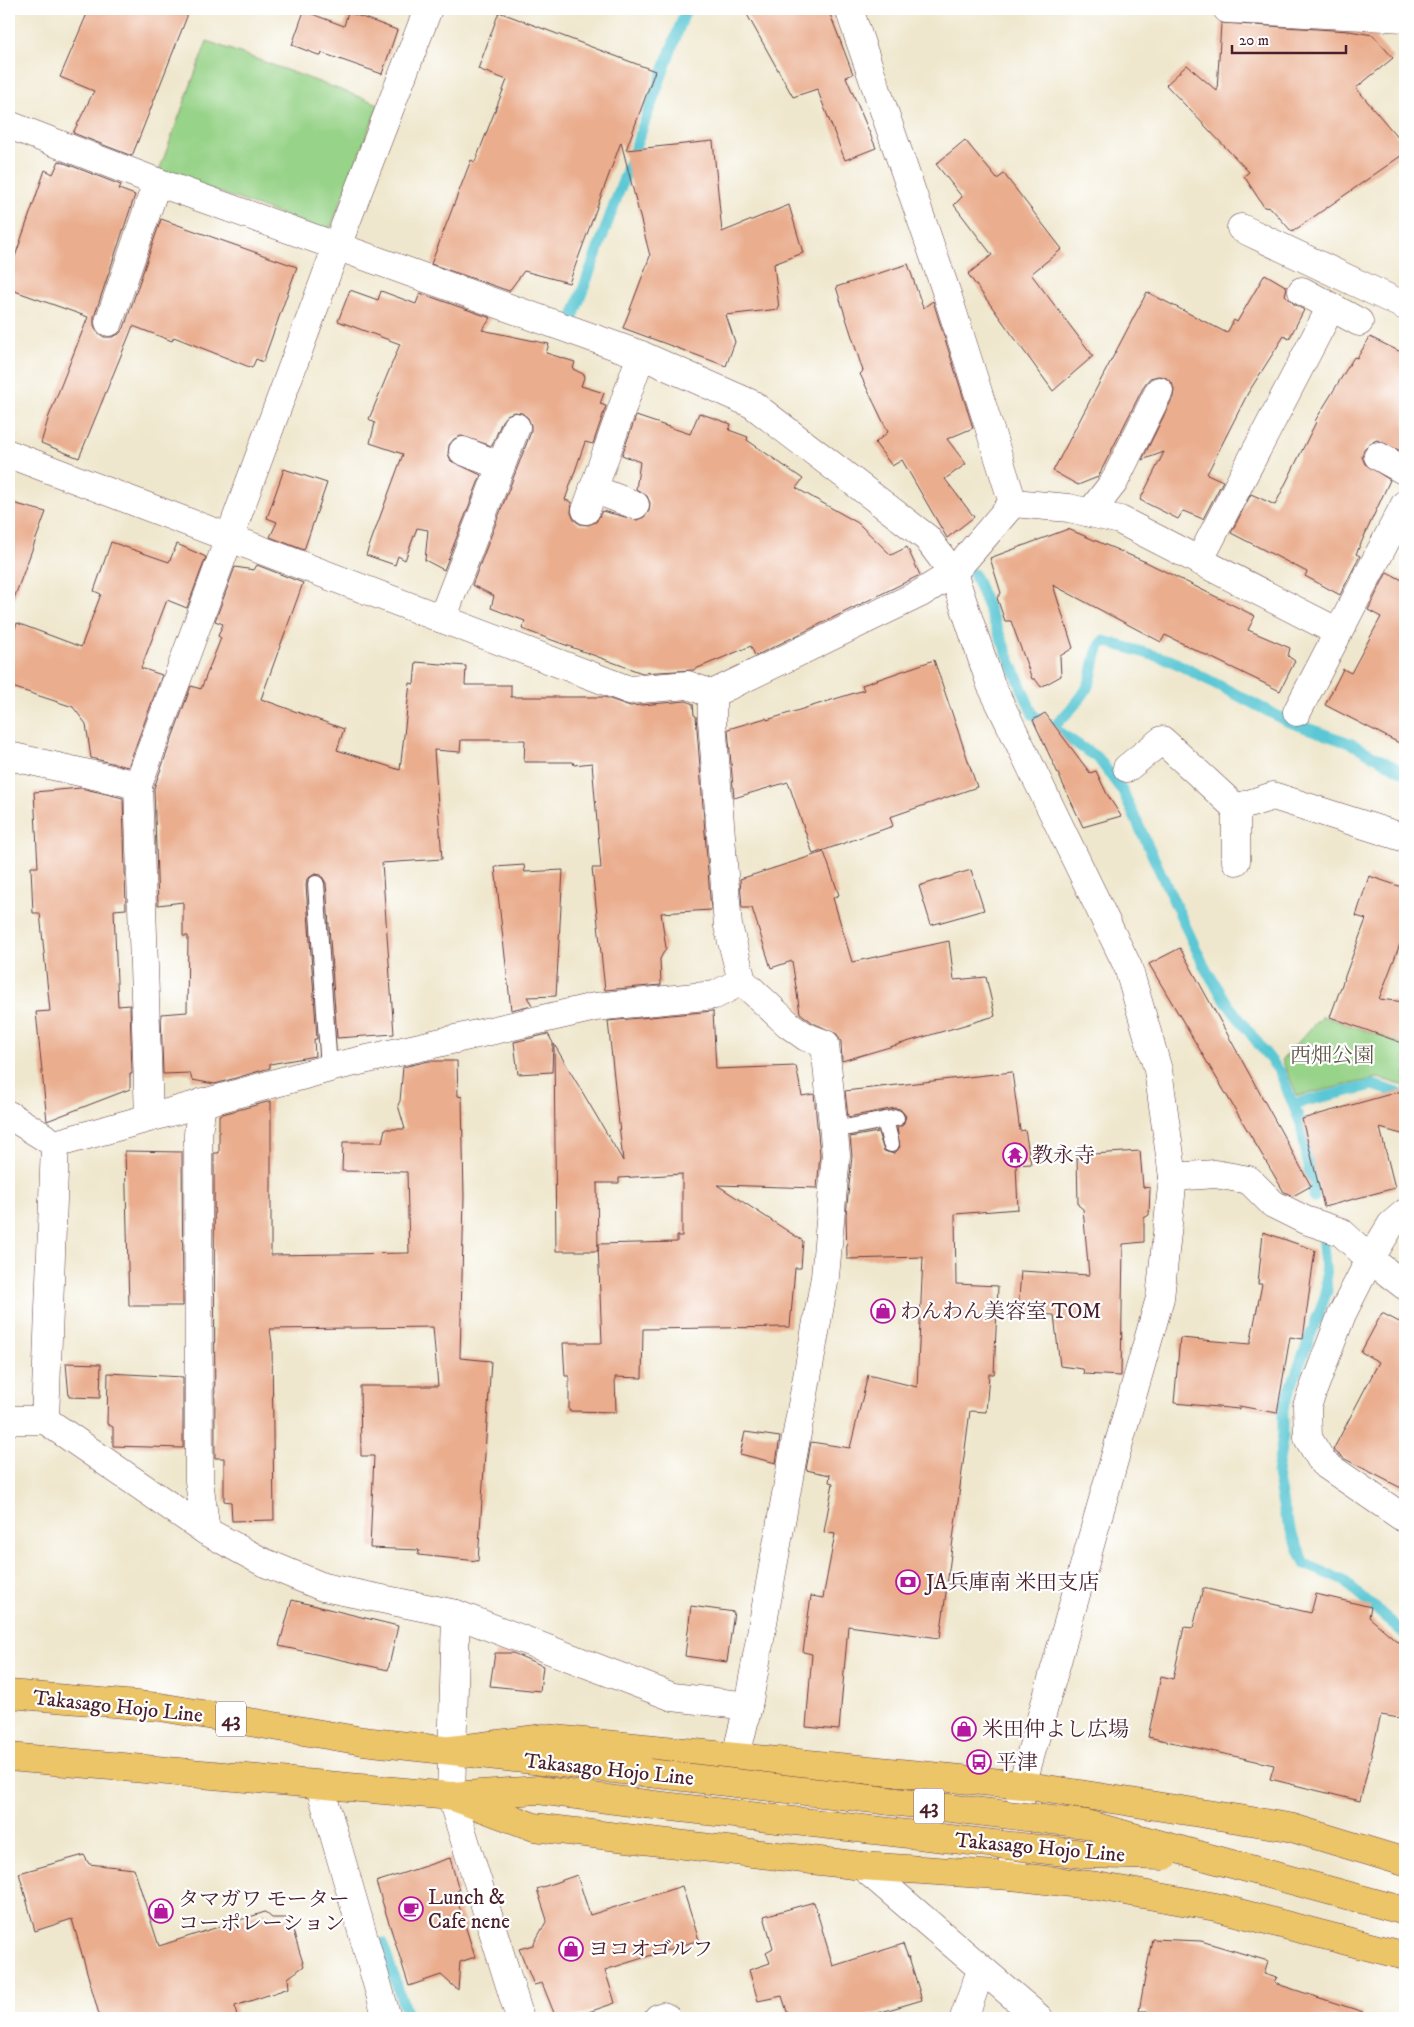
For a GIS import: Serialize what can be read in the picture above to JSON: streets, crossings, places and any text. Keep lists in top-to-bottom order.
{
  "streets": {
    "main road": ["Takasago Hojo Line", "43"]
  },
  "parks": ["西畑公園"],
  "places": {
    "temple": ["教永寺"],
    "shop": [
      "わんわん美容室 TOM",
      "米田仲よし広場",
      "タマガワ モーター コーポレーション",
      "ヨコオゴルフ"
    ],
    "bank": ["JA兵庫南 米田支店"],
    "bus stop": ["平津"],
    "cafe": ["Lunch & Cafe nene"]
  },
  "scale_bar": "20 m"
}
